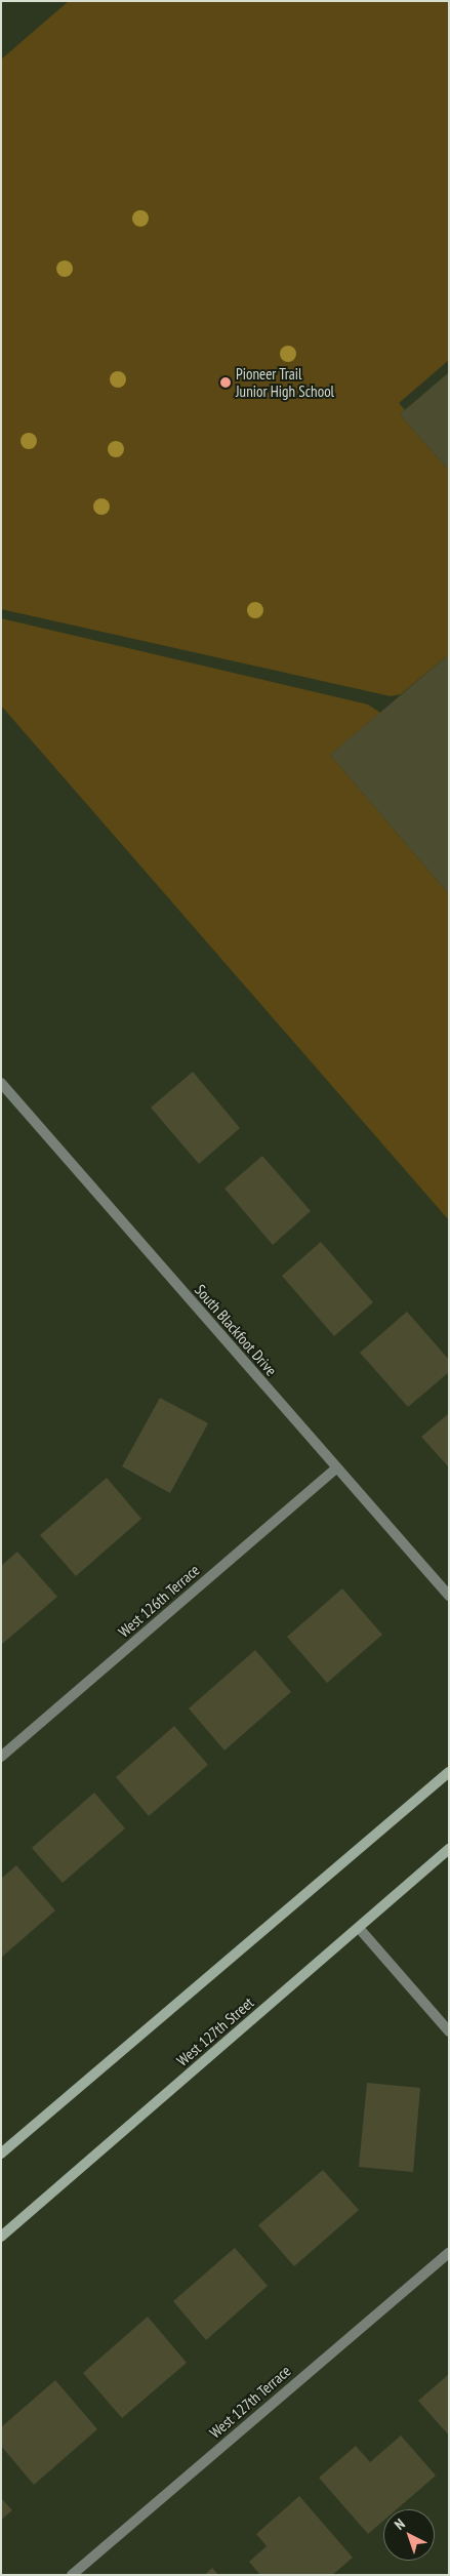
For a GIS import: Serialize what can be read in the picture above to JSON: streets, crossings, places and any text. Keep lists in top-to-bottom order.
{
  "streets": {
    "main road": ["West 127th Street"],
    "street": ["South Blackfoot Drive", "West 126th Terrace", "West 127th Terrace"]
  },
  "crossings": [
    ["South Blackfoot Drive", "West 126th Terrace"]
  ],
  "places": ["Pioneer Trail Junior High School"],
  "north": "top left"
}
